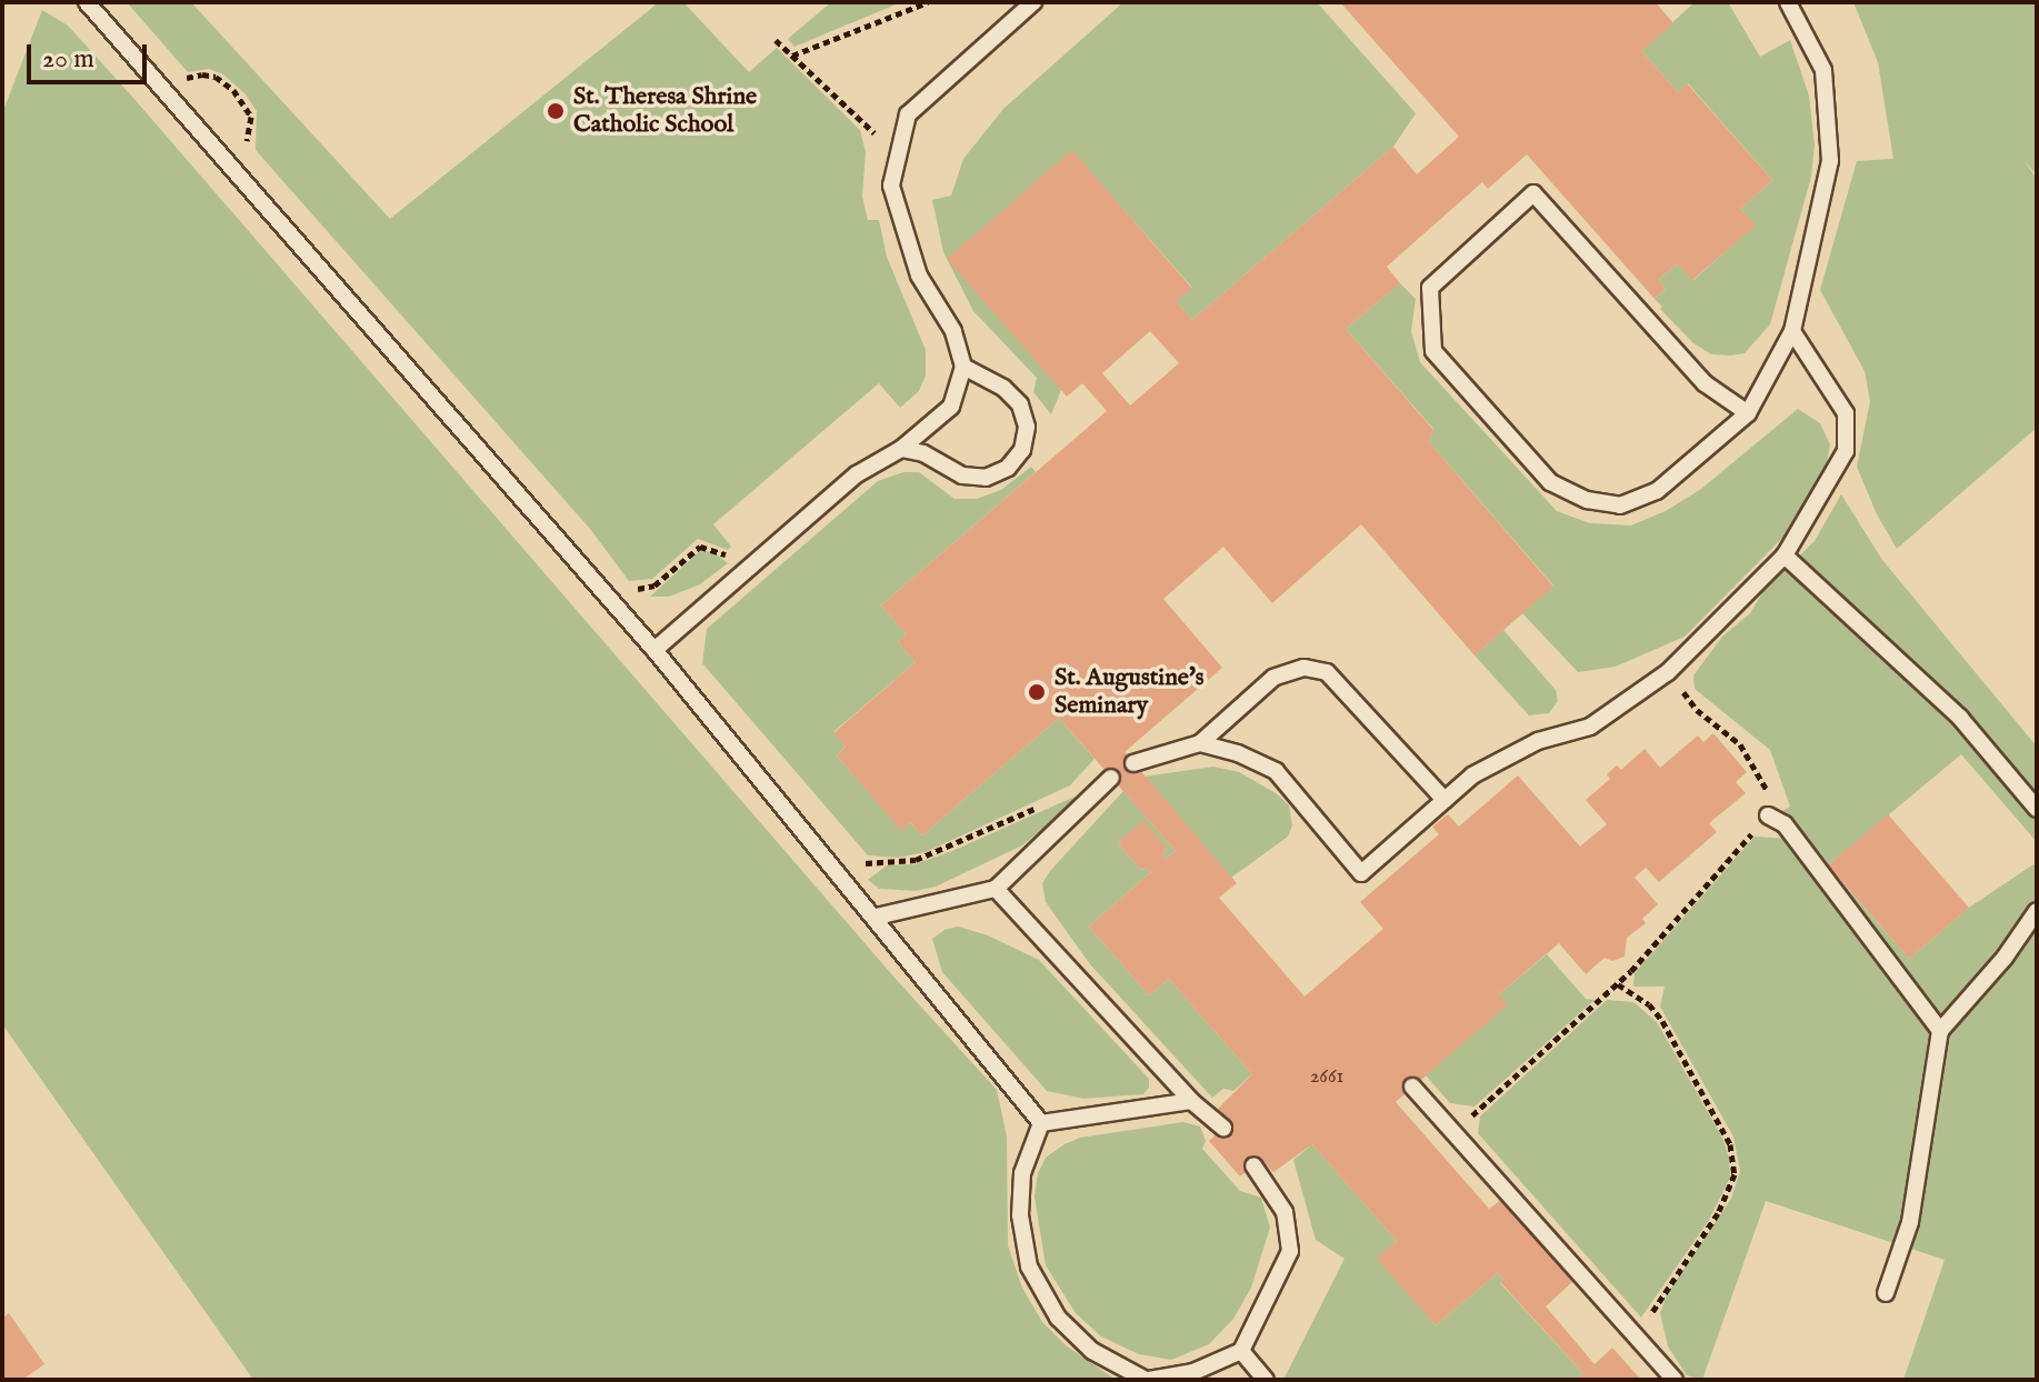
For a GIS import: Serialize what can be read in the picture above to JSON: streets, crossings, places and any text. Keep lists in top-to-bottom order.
{
  "places": ["St. Theresa Shrine Catholic School", "St. Augustine's Seminary"],
  "house_numbers": ["2661"],
  "scale_bar": "20 m"
}
